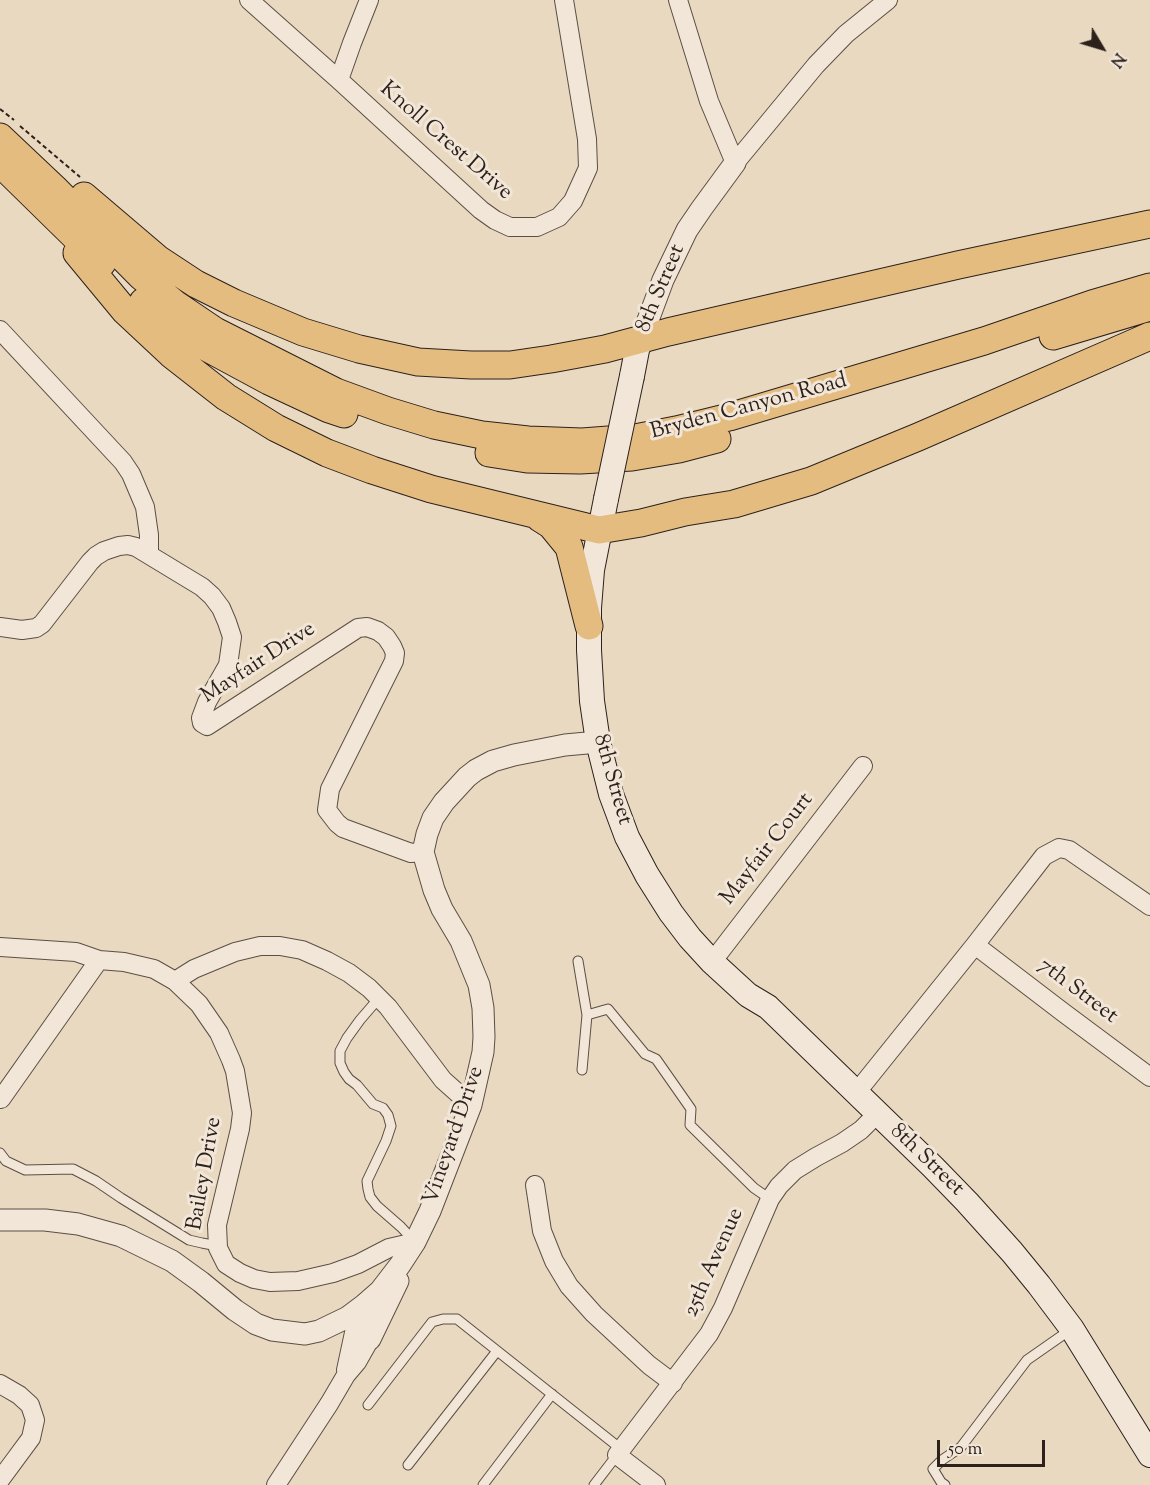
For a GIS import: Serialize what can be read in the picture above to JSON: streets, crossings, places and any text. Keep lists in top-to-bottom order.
{
  "streets": {
    "main road": ["8th Street", "Bryden Canyon Road"],
    "street": [
      "Knoll Crest Drive",
      "Mayfair Drive",
      "Mayfair Court",
      "7th Street",
      "Vineyard Drive",
      "Bailey Drive",
      "25th Avenue"
    ]
  },
  "crossings": [
    ["8th Street", "Mayfair Court"],
    ["8th Street", "25th Avenue"],
    ["Mayfair Drive", "Vineyard Drive"],
    ["Vineyard Drive", "Bailey Drive"]
  ],
  "scale_bar": "50 m",
  "north": "bottom right"
}
